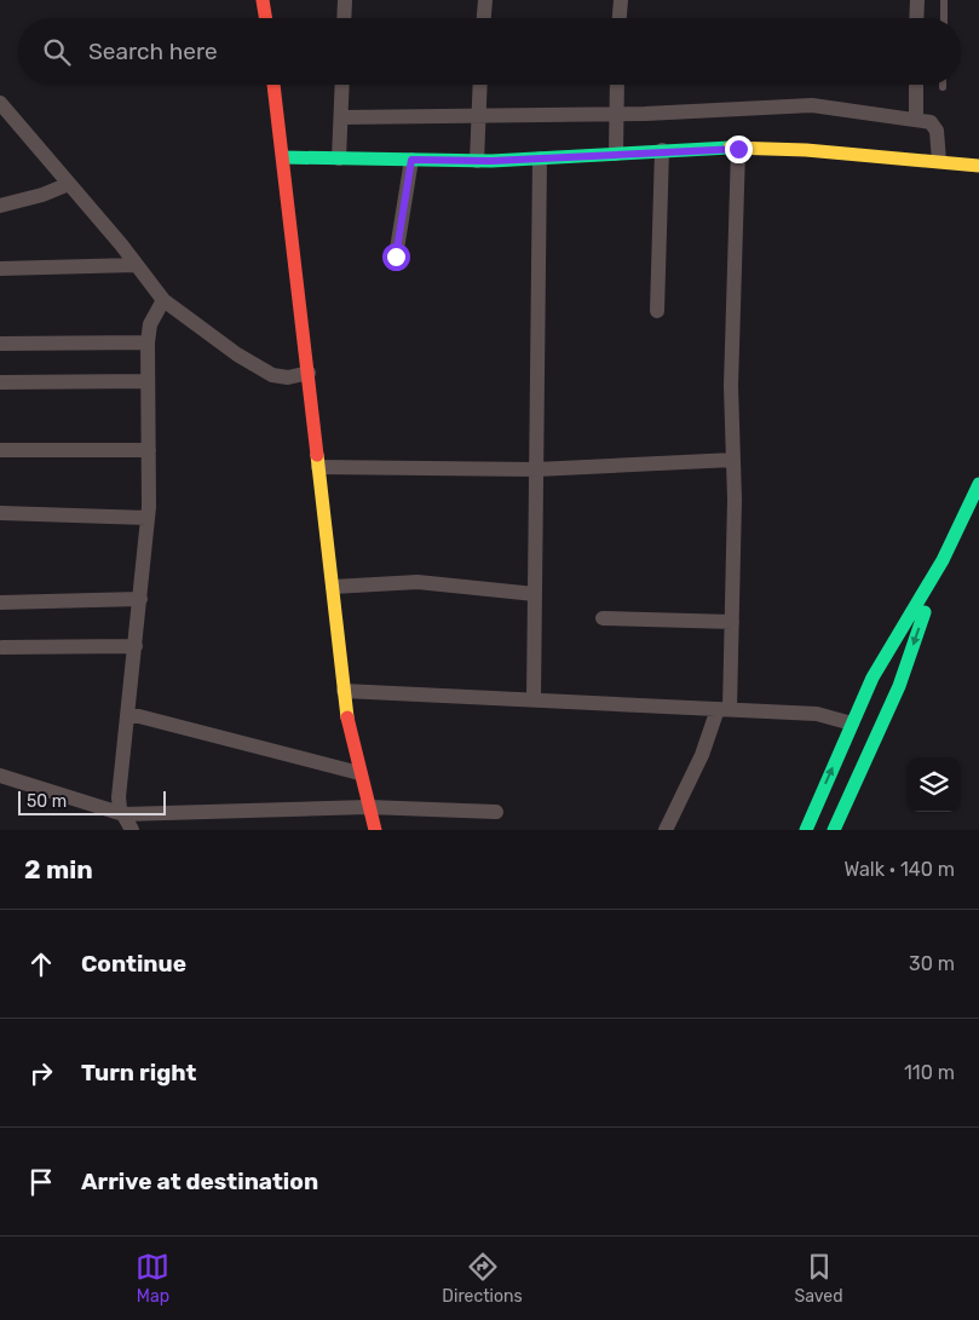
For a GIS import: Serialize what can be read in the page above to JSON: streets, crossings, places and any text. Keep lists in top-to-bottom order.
{
  "scale_bar": "50 m",
  "page": {
    "search": "Search here",
    "scale": "50 m",
    "heading": ["2 min", "Walk · 140 m"],
    "list": [
      ["Continue", "30 m"],
      ["Turn right", "110 m"],
      "Arrive at destination"
    ],
    "nav": ["Map", "Directions", "Saved"]
  }
}
